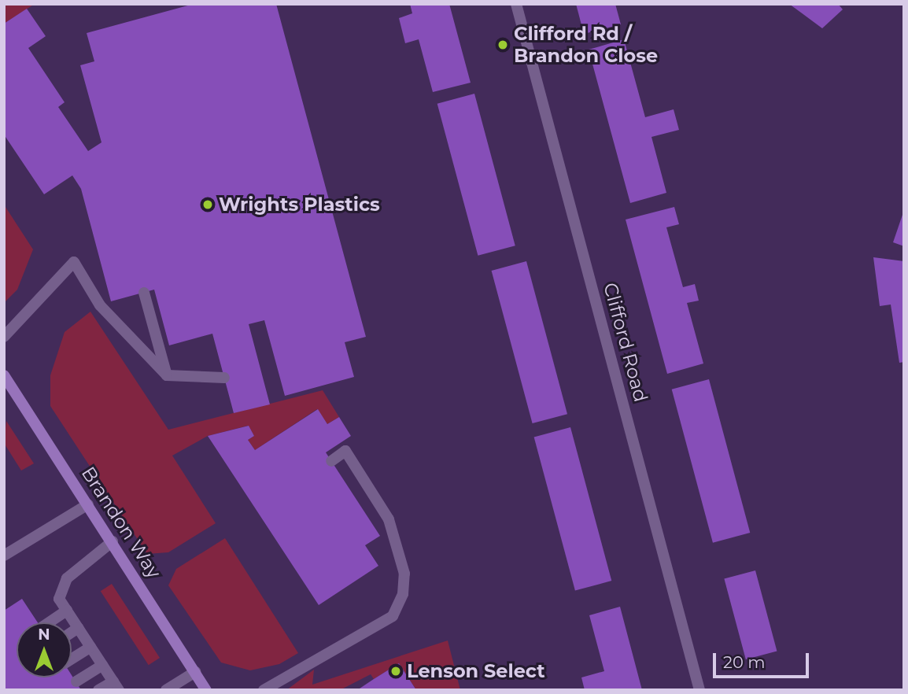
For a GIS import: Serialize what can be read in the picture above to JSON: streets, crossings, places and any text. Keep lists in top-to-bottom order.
{
  "streets": {
    "street": ["Clifford Road", "Brandon Way"]
  },
  "places": ["Clifford Rd / Brandon Close", "Wrights Plastics", "Lenson Select"],
  "scale_bar": "20 m",
  "north": "top"
}
